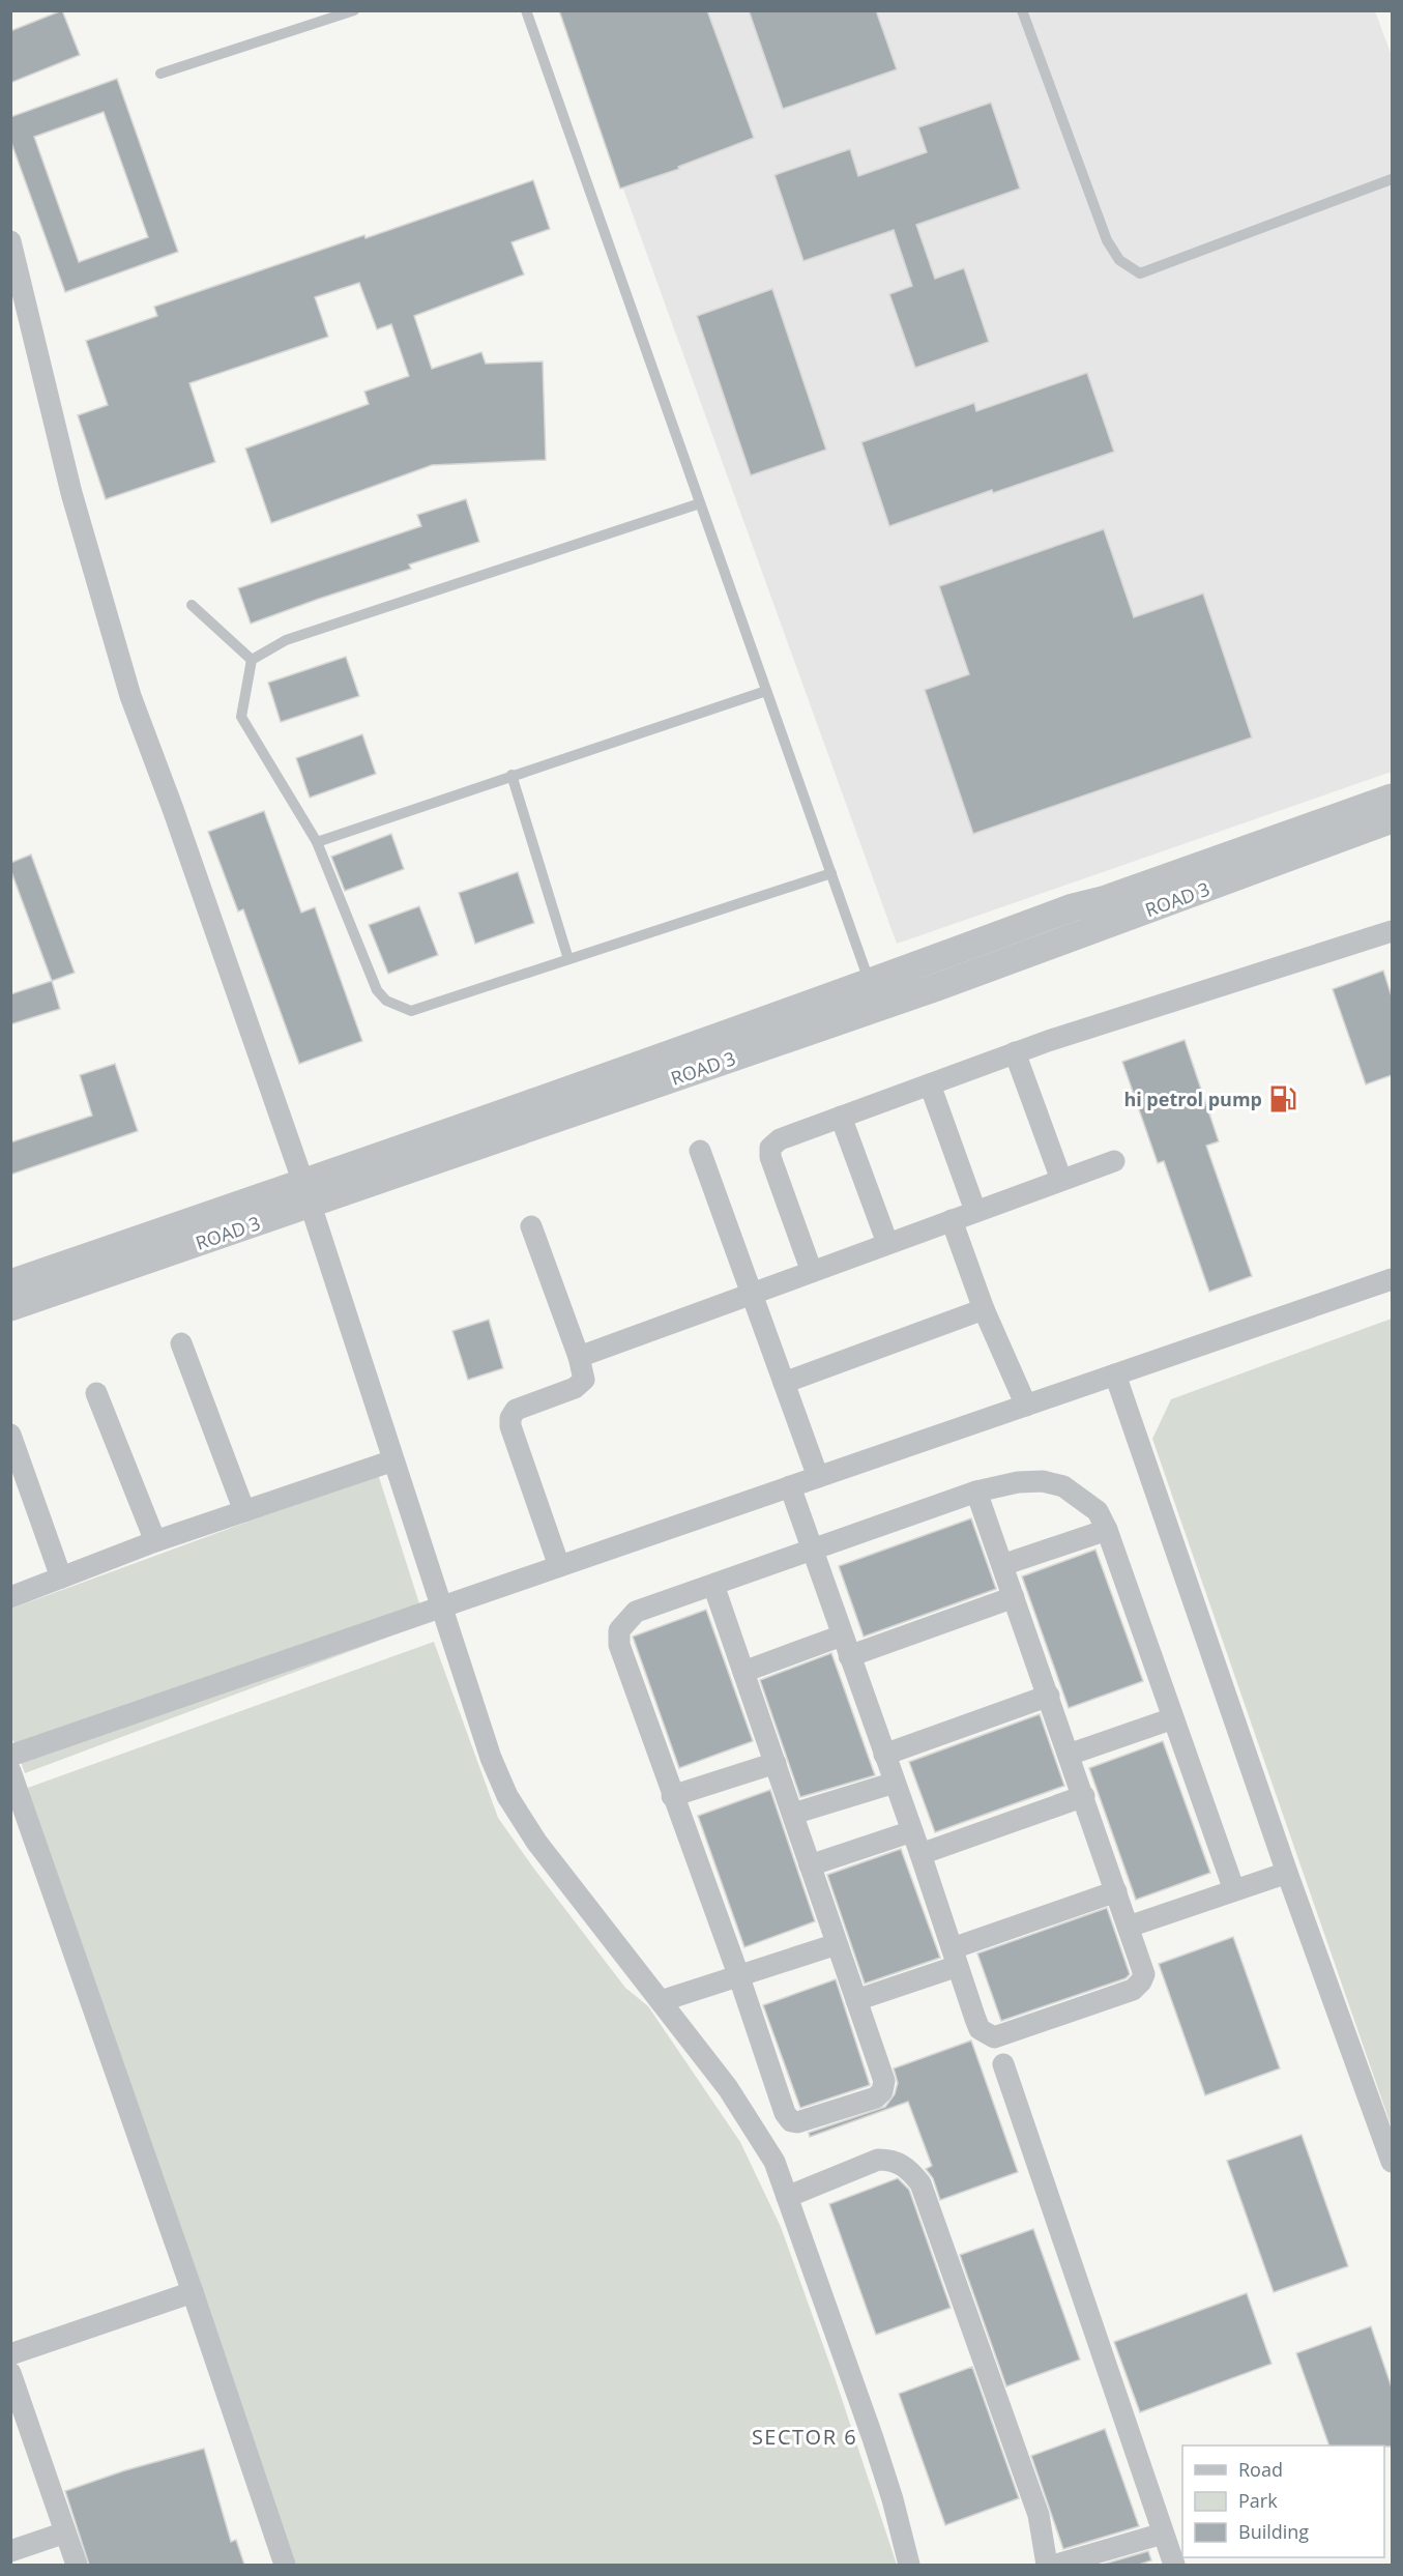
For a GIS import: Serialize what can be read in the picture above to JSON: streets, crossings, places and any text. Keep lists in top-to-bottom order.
{
  "streets": {
    "street": ["ROAD 3"]
  },
  "districts": ["SECTOR 6"],
  "places": {
    "fuel station": ["hi petrol pump"]
  },
  "legend": ["Road", "Park", "Building"]
}
